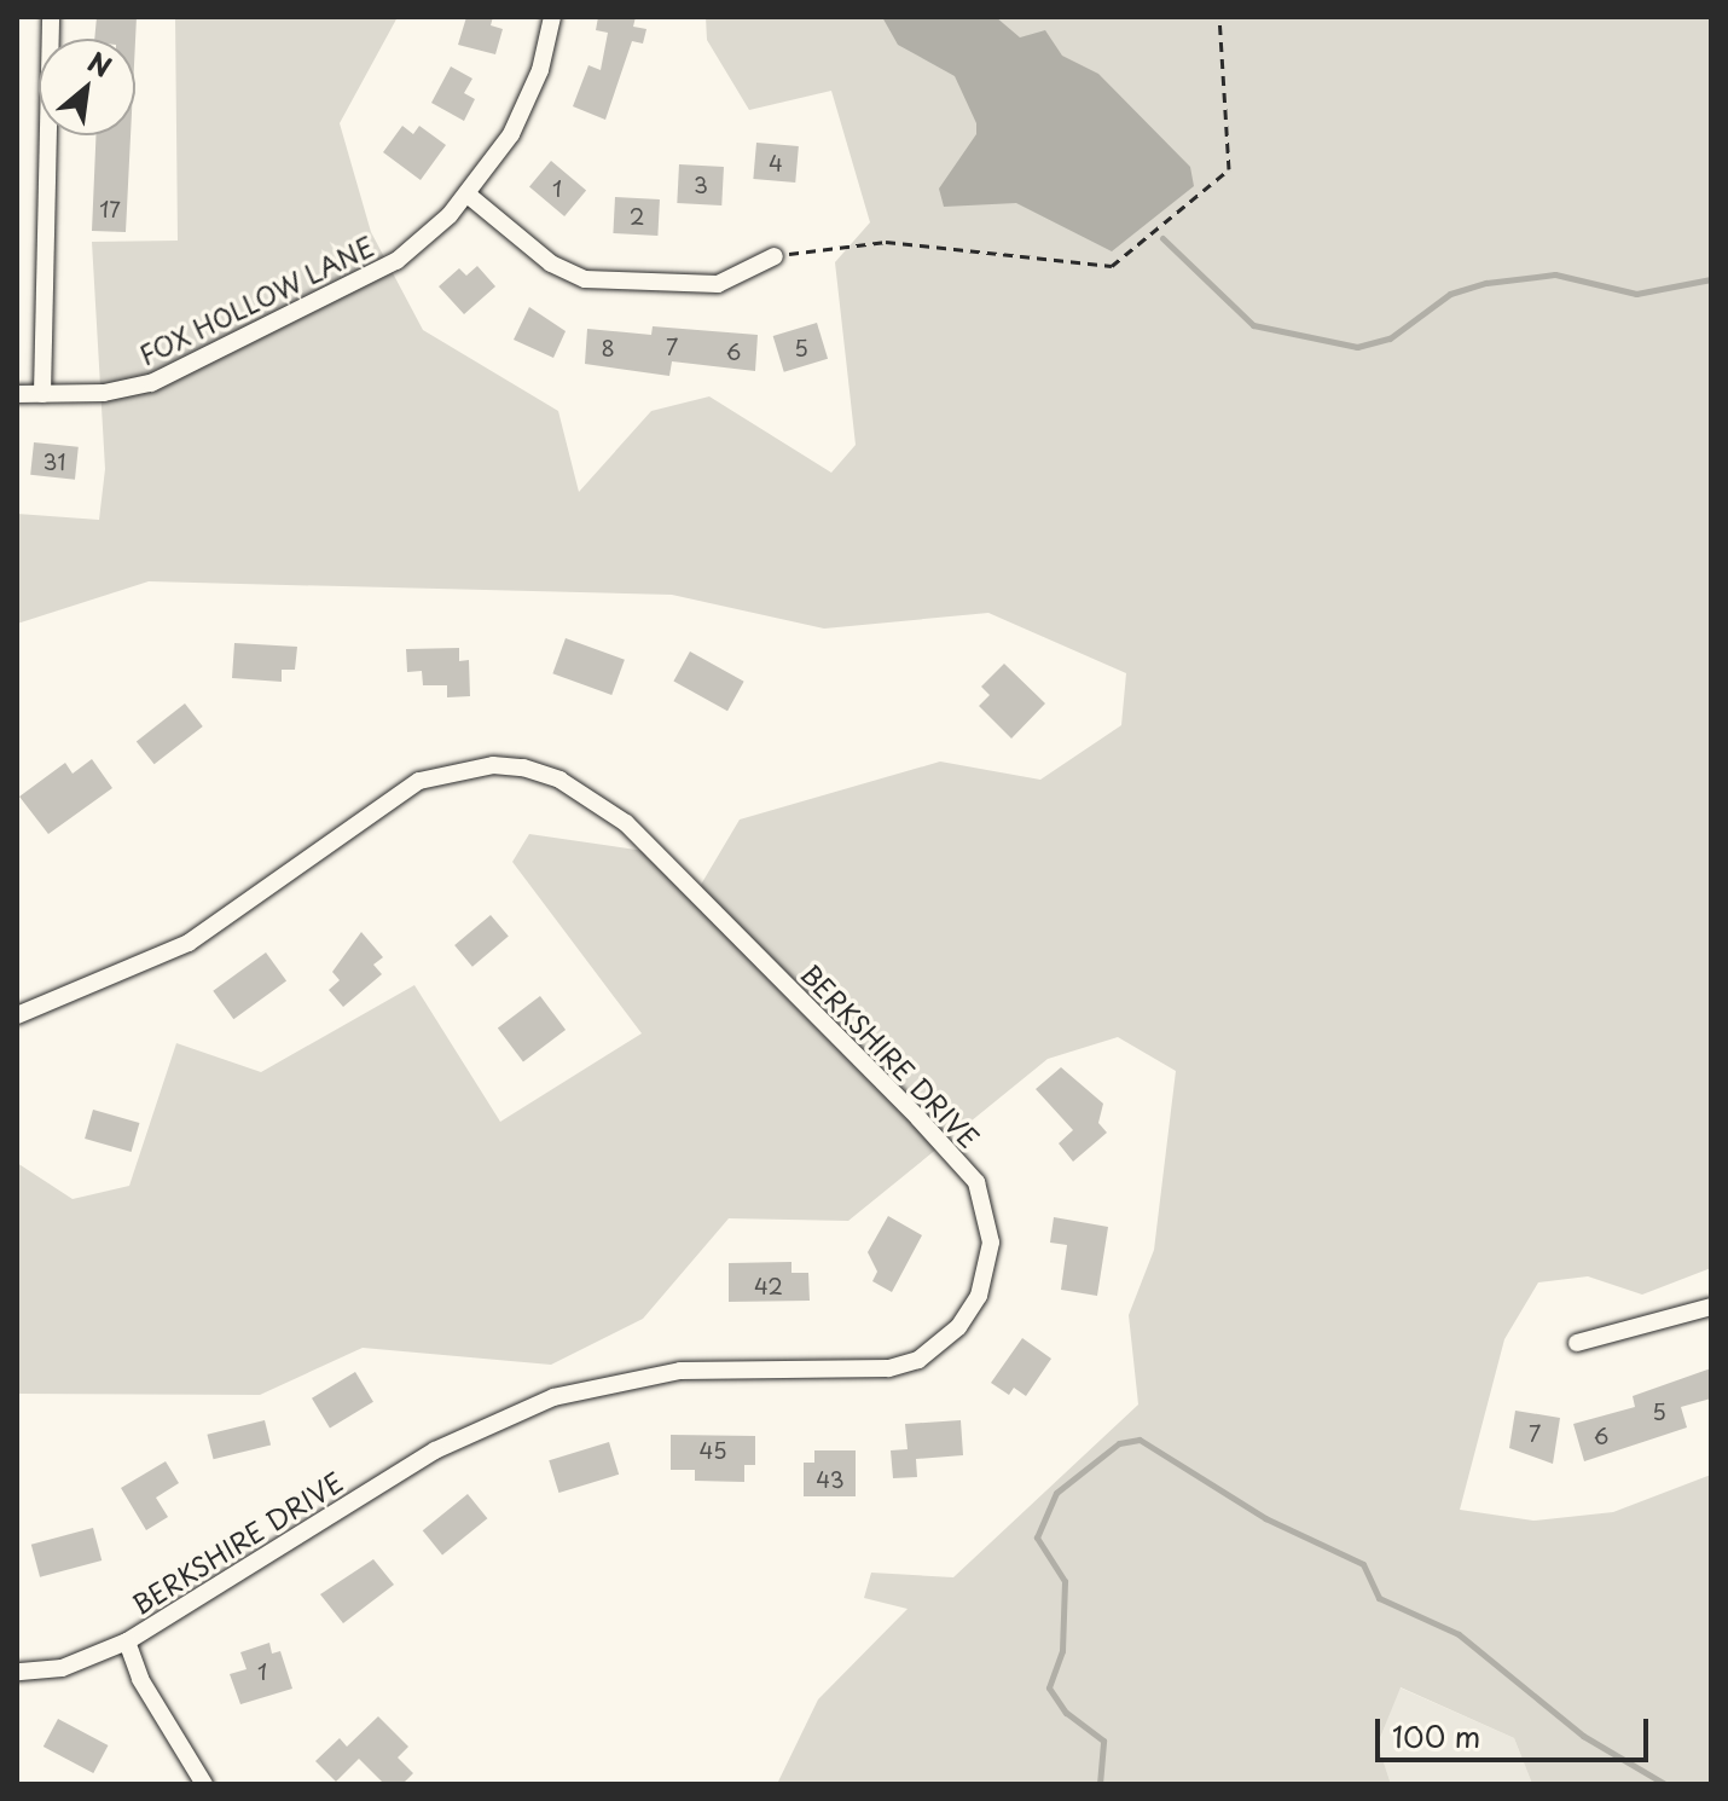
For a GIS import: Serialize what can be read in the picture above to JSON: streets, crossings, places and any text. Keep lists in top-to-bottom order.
{
  "streets": {
    "street": ["FOX HOLLOW LANE", "BERKSHIRE DRIVE"]
  },
  "house_numbers": [
    "4",
    "3",
    "1",
    "17",
    "2",
    "7",
    "8",
    "5",
    "6",
    "31",
    "42",
    "5",
    "7",
    "6",
    "45",
    "43",
    "1"
  ],
  "scale_bar": "100 m",
  "north": "top right"
}
